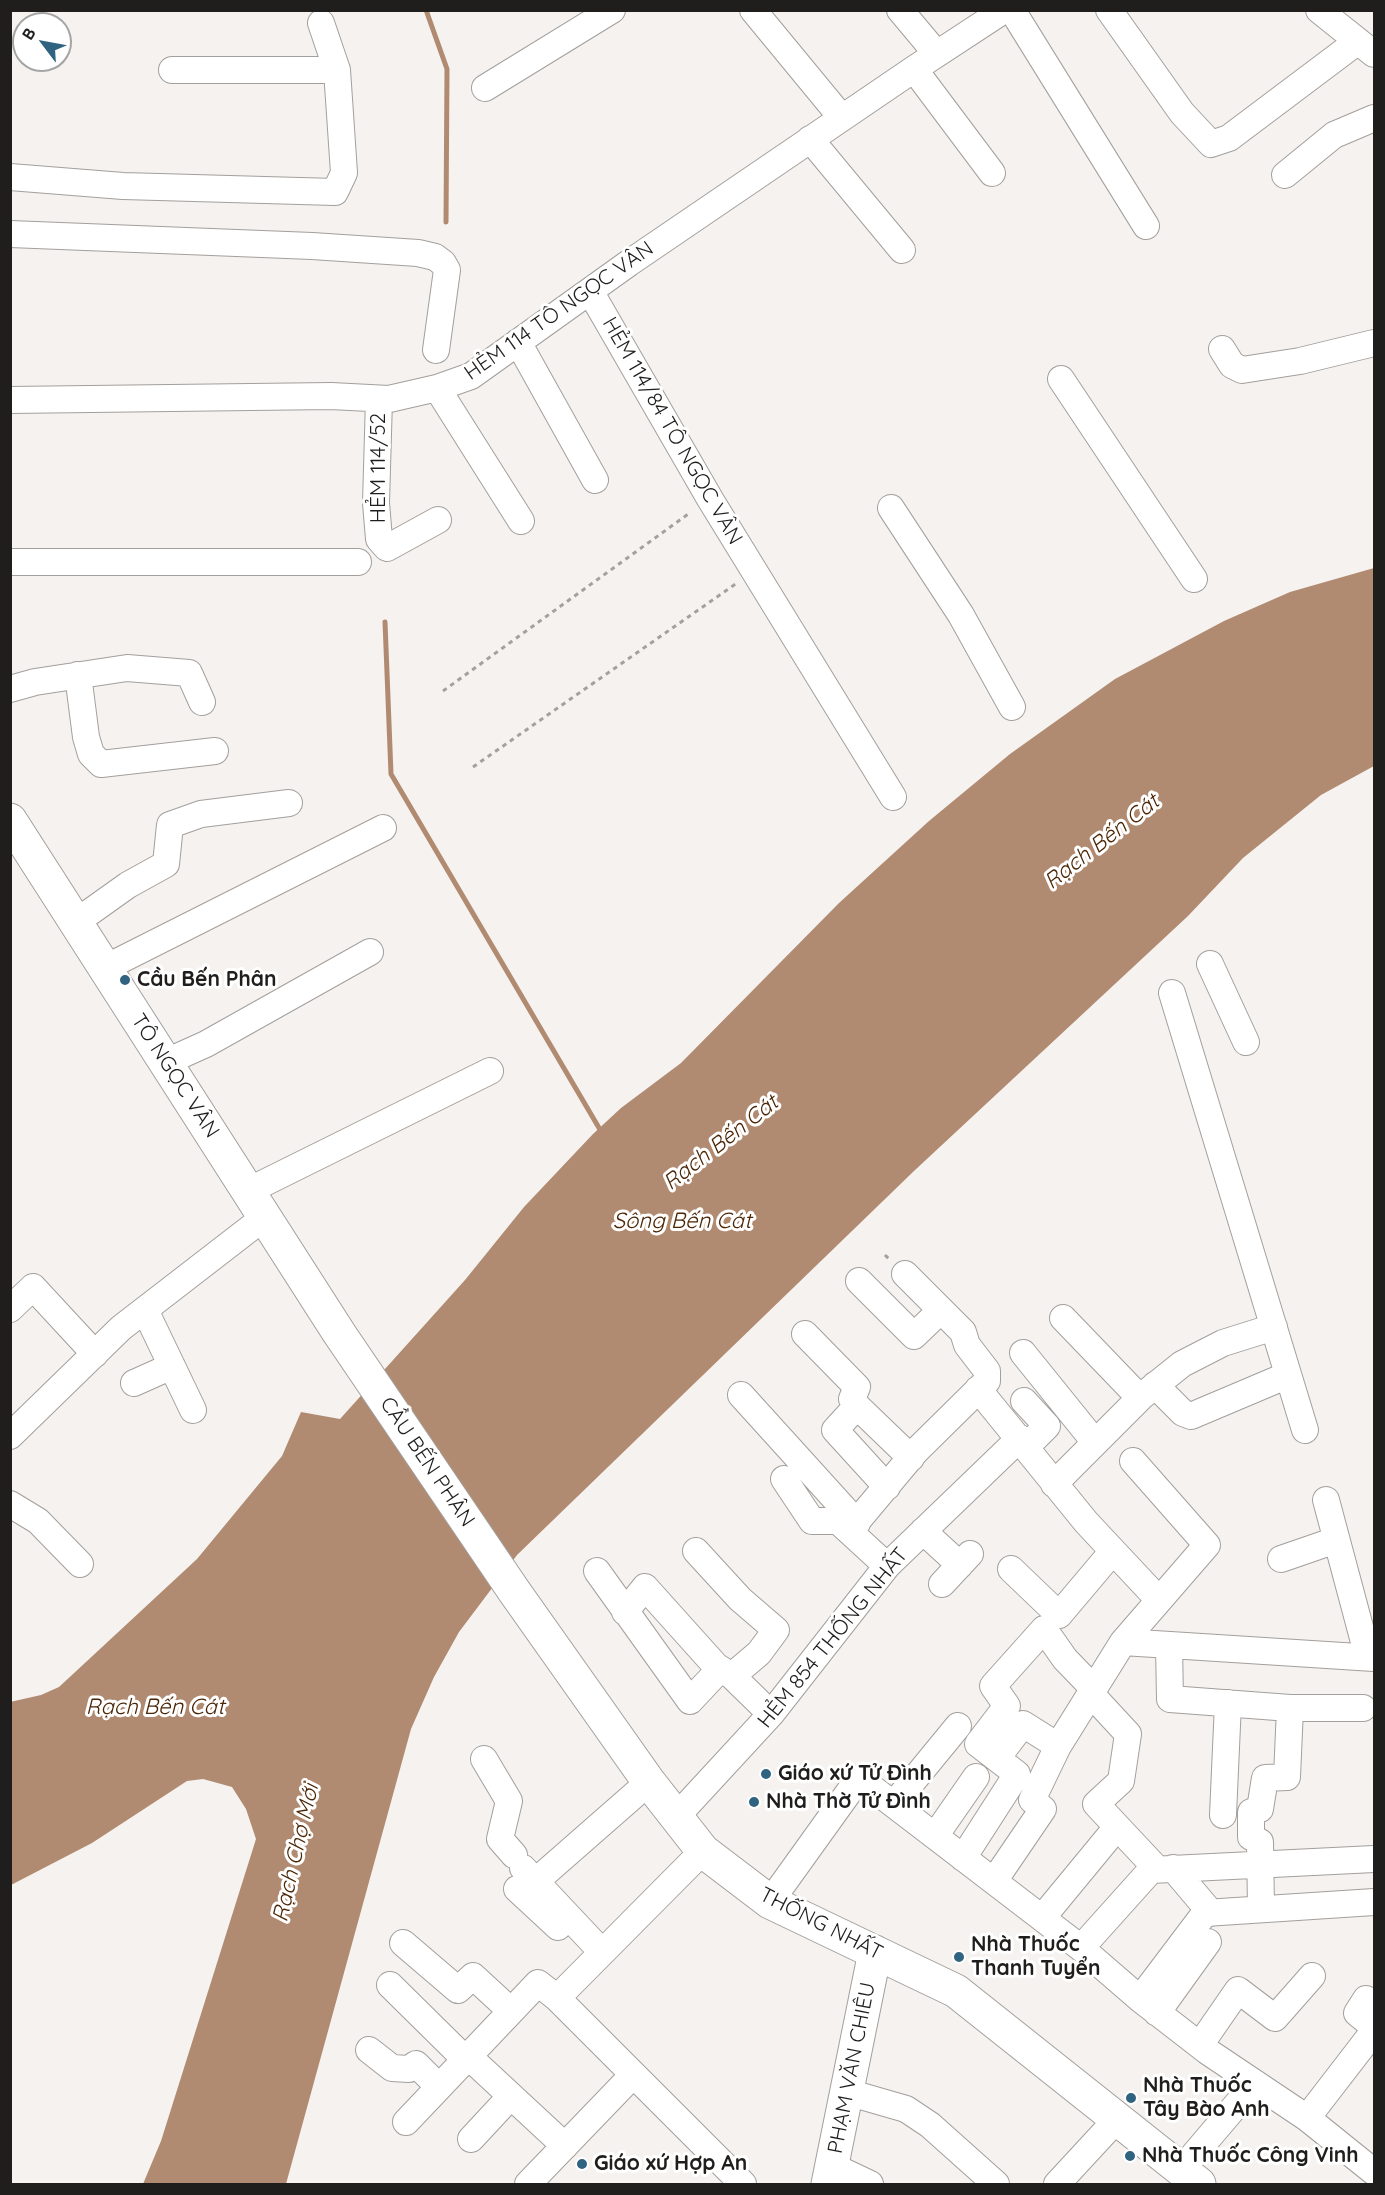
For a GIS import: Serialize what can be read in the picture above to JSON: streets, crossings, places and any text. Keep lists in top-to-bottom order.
{
  "streets": {
    "main road": [
      "TÔ NGỌC VÂN",
      "CẦU BẾN PHÂN",
      "THỐNG NHẤT",
      "PHẠM VĂN CHIÊU"
    ],
    "street": [
      "HẺM 114 TÔ NGỌC VÂN",
      "HẺM 114/84 TÔ NGỌC VÂN",
      "HẺM 114/52",
      "HẺM 854 THỐNG NHẤT"
    ]
  },
  "crossings": [
    ["HẺM 114 TÔ NGỌC VÂN", "HẺM 114/84 TÔ NGỌC VÂN"],
    ["HẺM 114 TÔ NGỌC VÂN", "HẺM 114/52"],
    ["TÔ NGỌC VÂN", "CẦU BẾN PHÂN"],
    ["CẦU BẾN PHÂN", "THỐNG NHẤT"],
    ["HẺM 854 THỐNG NHẤT", "THỐNG NHẤT"],
    ["THỐNG NHẤT", "PHẠM VĂN CHIÊU"]
  ],
  "water": ["Rạch Bến Cát", "Sông Bến Cát", "Rạch Chợ Mới"],
  "places": [
    "Cầu Bến Phân",
    "Giáo xứ Tử Đình",
    "Nhà Thờ Tử Đình",
    "Nhà Thuốc Thanh Tuyển",
    "Nhà Thuốc Tây Bào Anh",
    "Nhà Thuốc Công Vinh",
    "Giáo xứ Hợp An"
  ],
  "north": "top left"
}
